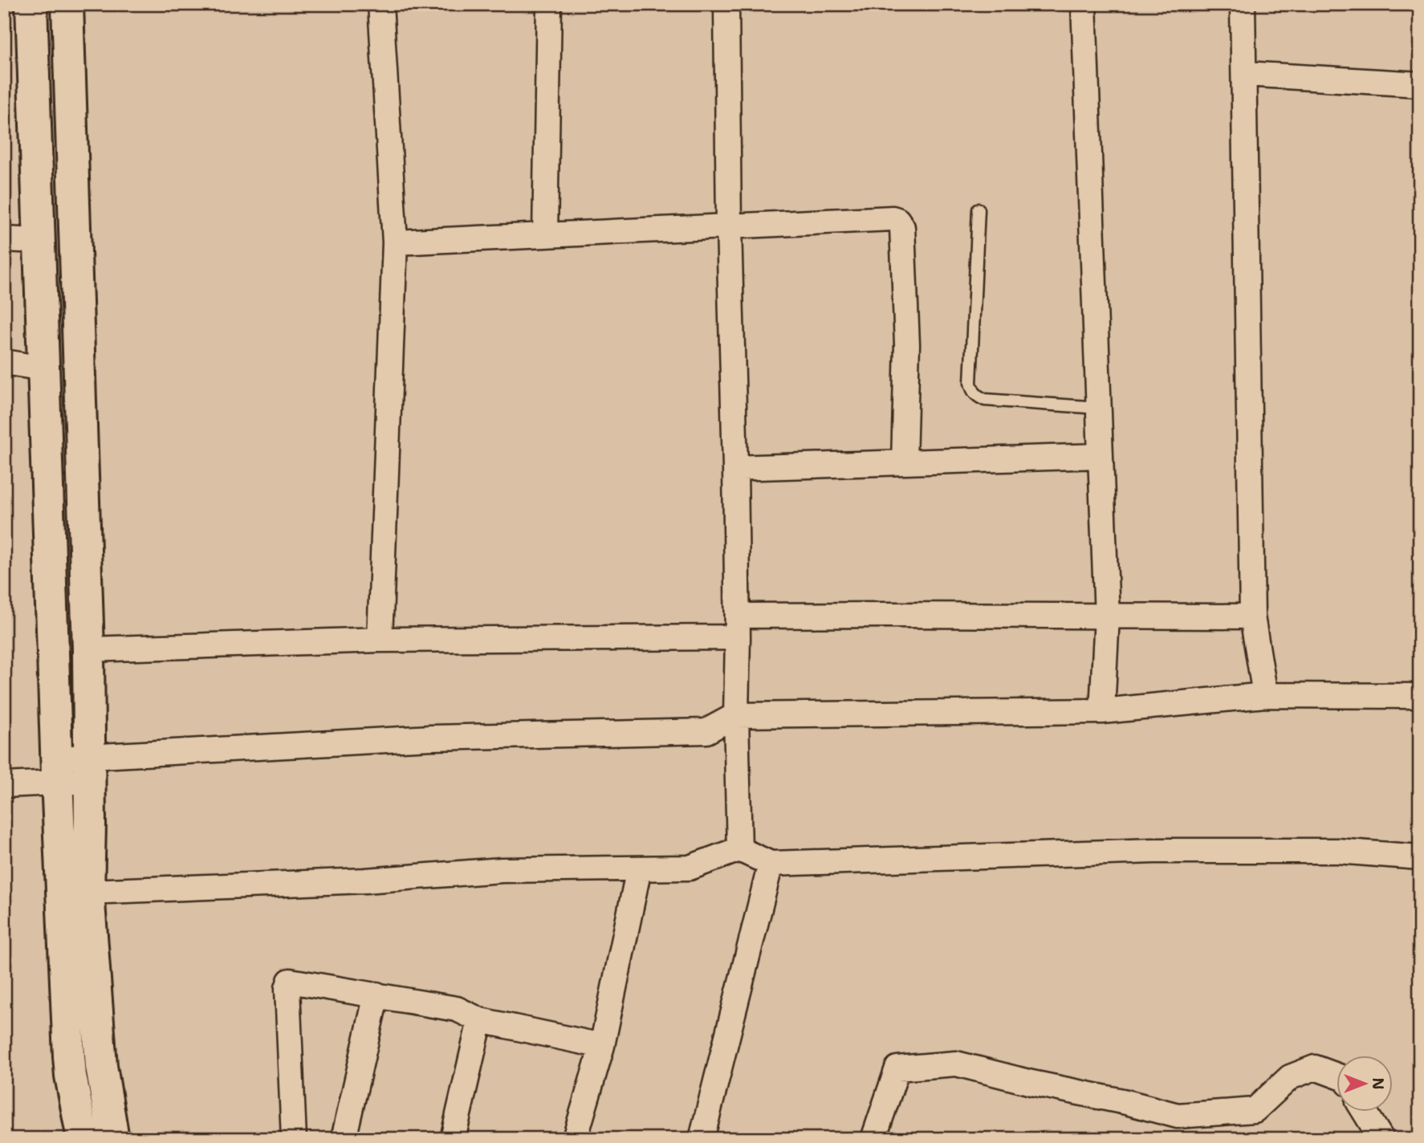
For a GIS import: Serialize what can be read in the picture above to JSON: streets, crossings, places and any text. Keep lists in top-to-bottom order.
{
  "north": "right"
}
